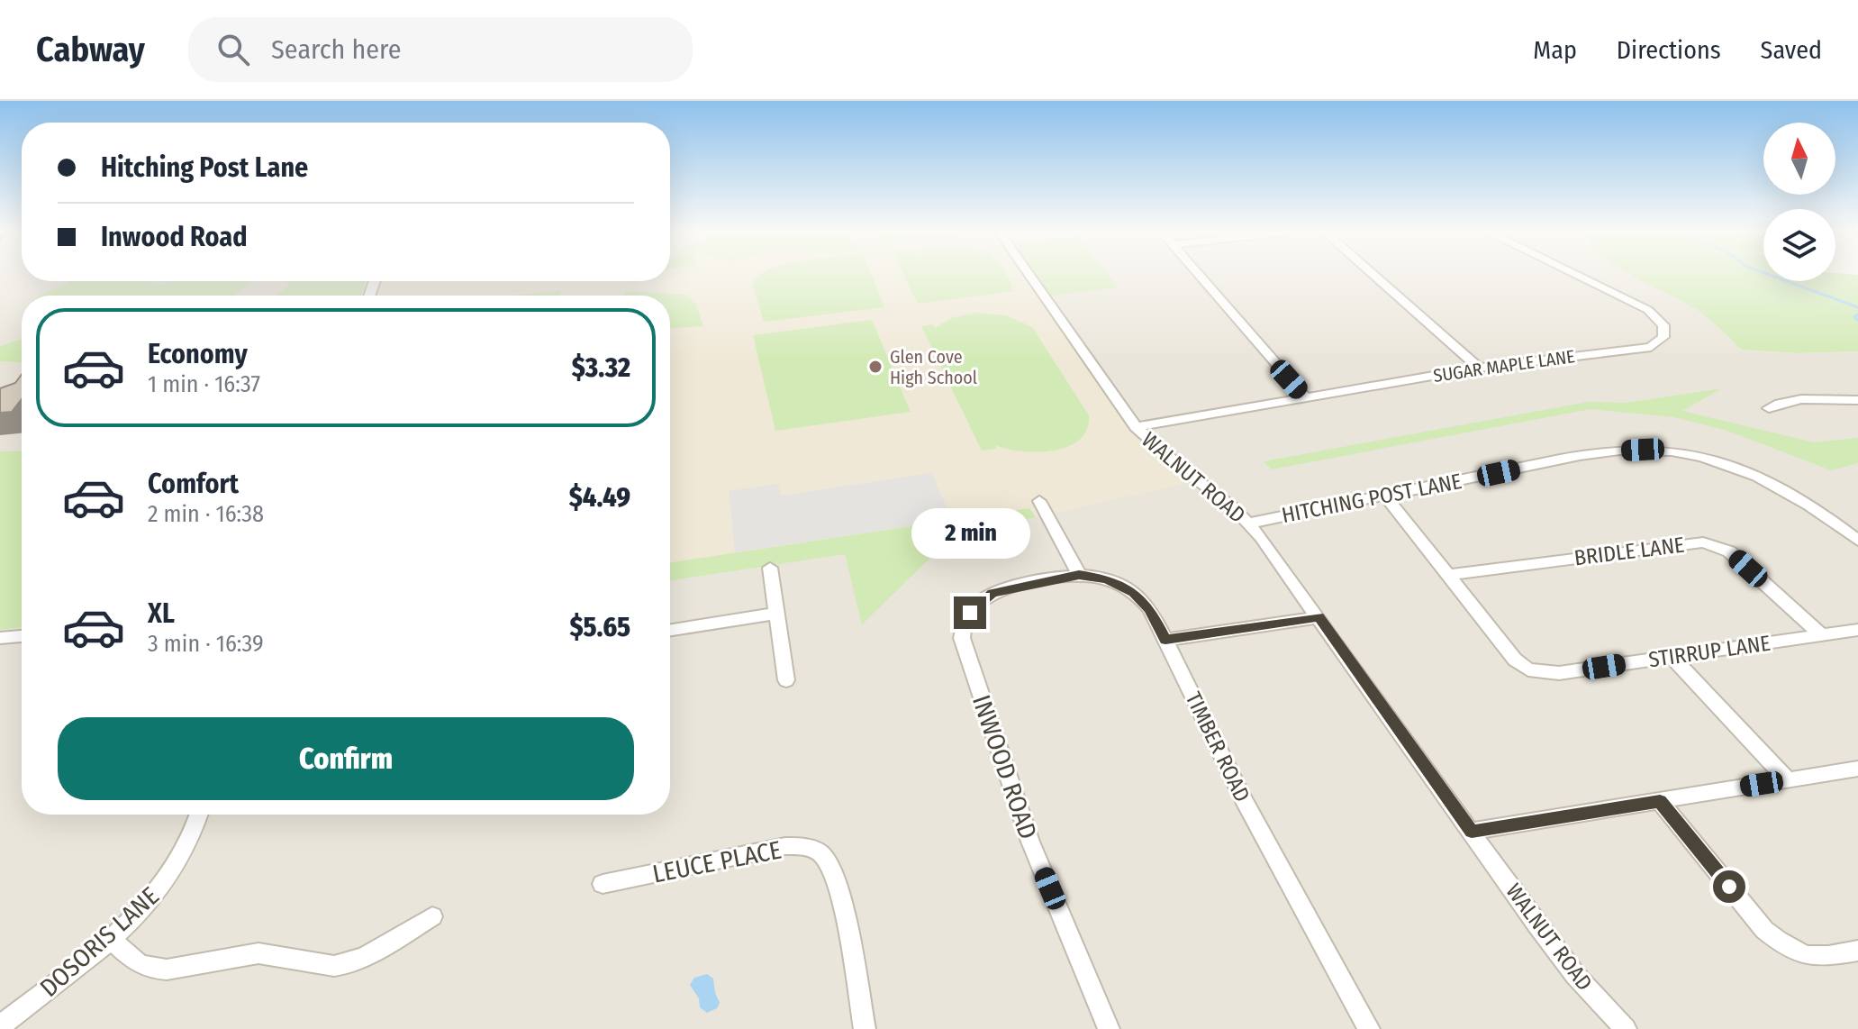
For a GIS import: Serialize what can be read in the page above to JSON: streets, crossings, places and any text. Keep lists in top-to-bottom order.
{
  "streets": {
    "street": [
      "SUGAR MAPLE LANE",
      "WALNUT ROAD",
      "HITCHING POST LANE",
      "BRIDLE LANE",
      "STIRRUP LANE",
      "TIMBER ROAD",
      "INWOOD ROAD",
      "LEUCE PLACE",
      "DOSORIS LANE"
    ]
  },
  "crossings": [
    ["SUGAR MAPLE LANE", "WALNUT ROAD"],
    ["WALNUT ROAD", "HITCHING POST LANE"],
    ["HITCHING POST LANE", "STIRRUP LANE"],
    ["BRIDLE LANE", "STIRRUP LANE"],
    ["TIMBER ROAD", "INWOOD ROAD"]
  ],
  "places": ["Glen Cove High School"],
  "north": "top",
  "page": {
    "header": "Cabway",
    "search": "Search here",
    "nav": ["Map", "Directions", "Saved"],
    "banner": ["Hitching Post Lane", "Inwood Road"],
    "list": [
      {
        "name": "Economy",
        "note": "1 min · 16:37",
        "value": "$3.32"
      },
      {
        "name": "Comfort",
        "note": "2 min · 16:38",
        "value": "$4.49"
      },
      {
        "name": "XL",
        "note": "3 min · 16:39",
        "value": "$5.65"
      }
    ],
    "bubble": "2 min",
    "buttons": "Confirm"
  }
}
